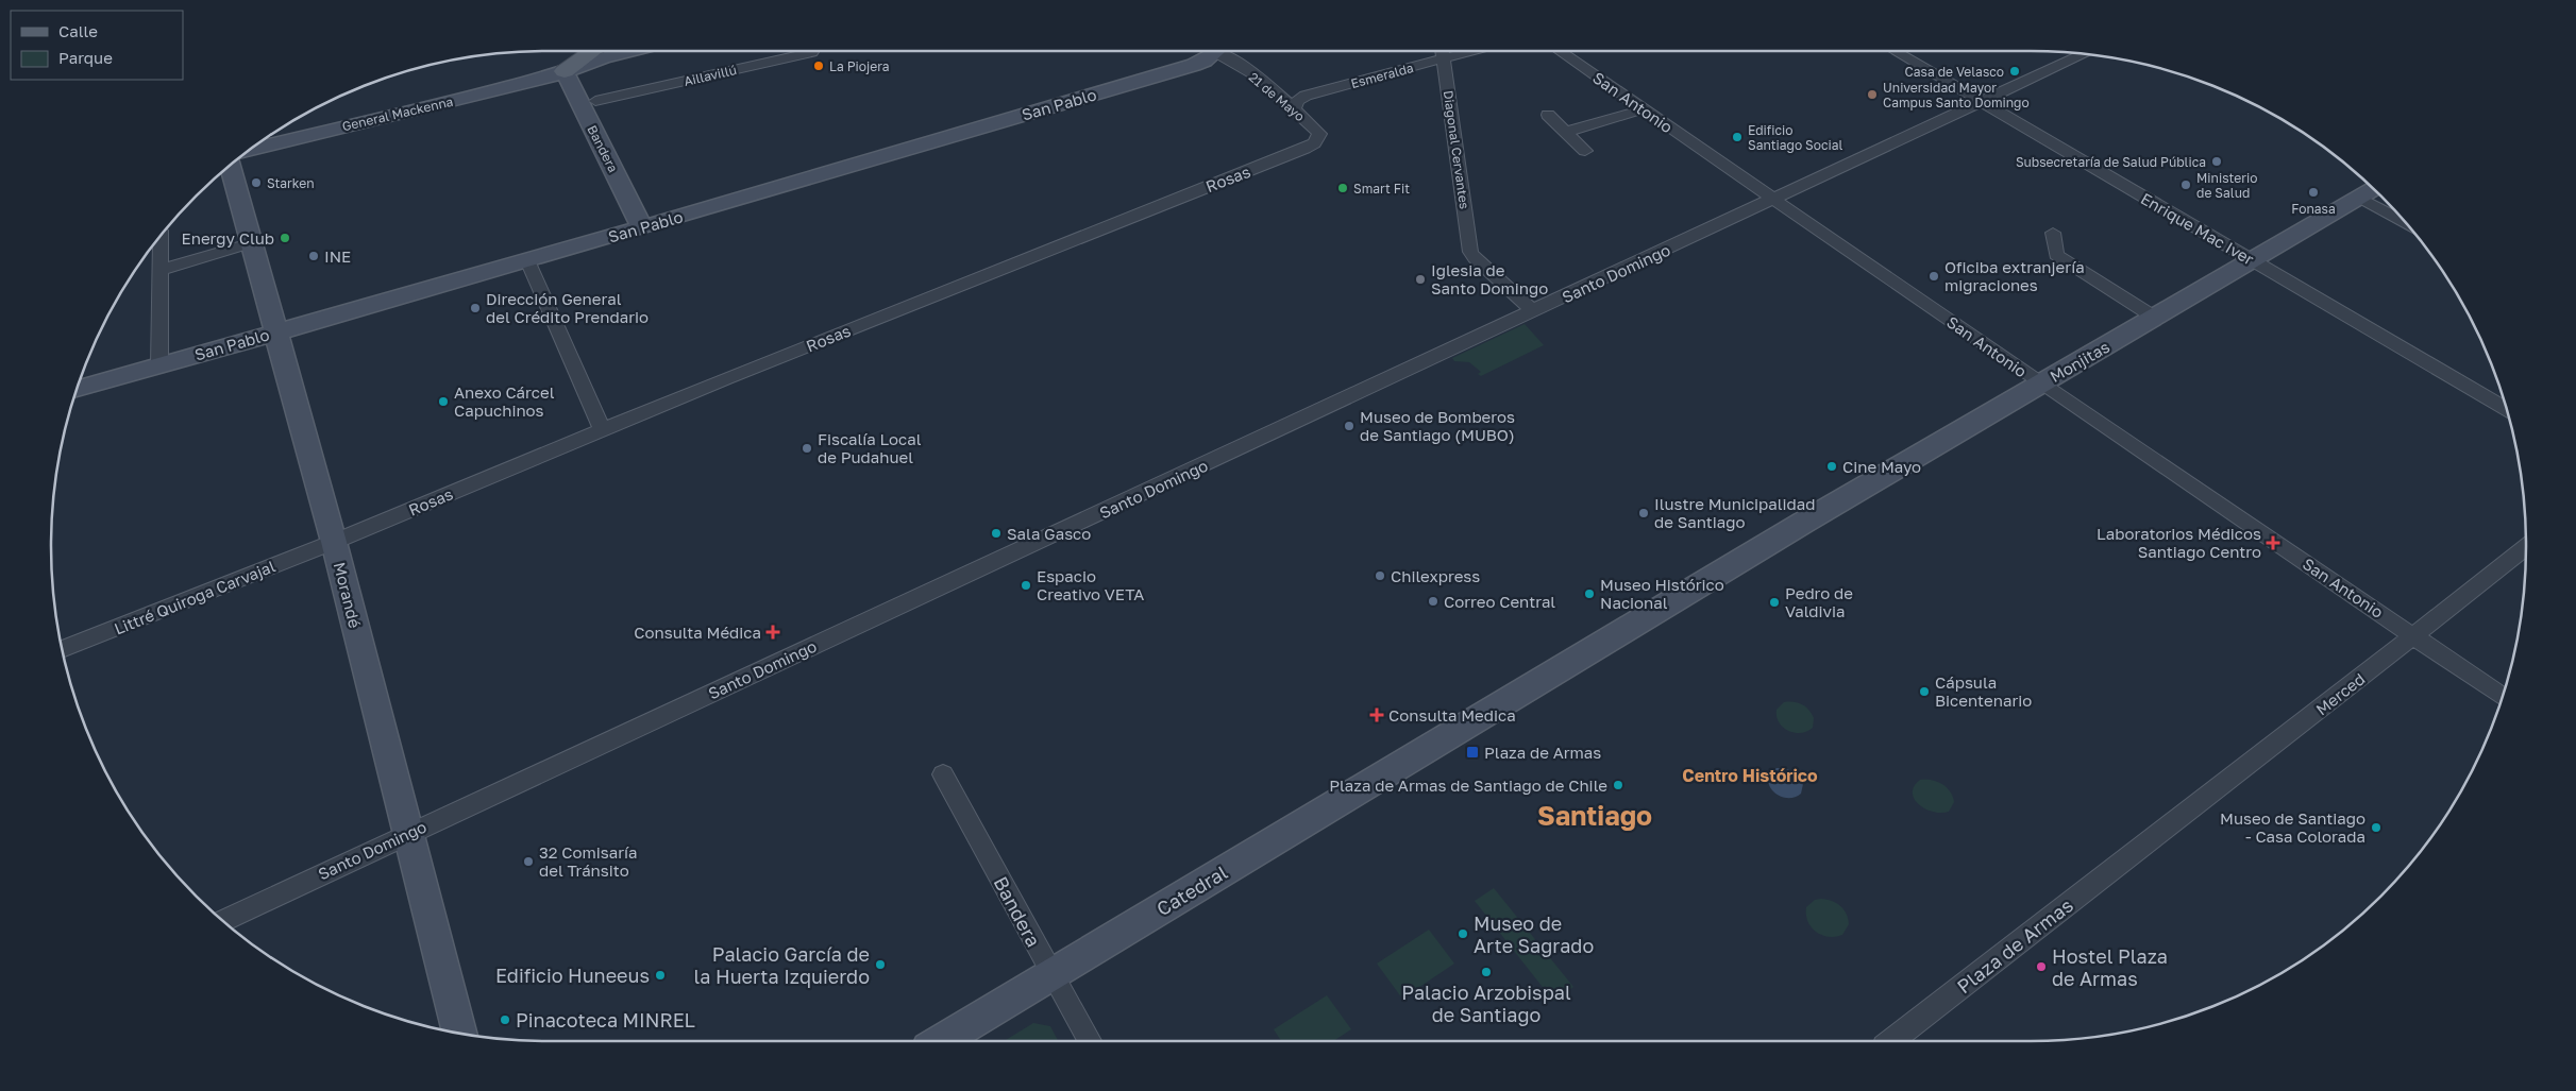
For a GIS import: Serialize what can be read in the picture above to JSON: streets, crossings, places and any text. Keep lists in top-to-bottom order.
{
  "streets": {
    "street": [
      "Aillavillú",
      "Esmeralda",
      "21 de Mayo",
      "San Antonio",
      "San Pablo",
      "General Mackenna",
      "Bandera",
      "Diagonal Cervantes",
      "Rosas",
      "Enrique Mac Iver",
      "Santo Domingo",
      "Monjitas",
      "Morandé",
      "Littré Quiroga Carvajal",
      "Merced",
      "Catedral",
      "Plaza de Armas"
    ]
  },
  "crossings": [
    ["Esmeralda", "21 de Mayo"],
    ["Esmeralda", "Diagonal Cervantes"],
    ["21 de Mayo", "Rosas"],
    ["San Antonio", "Santo Domingo"],
    ["San Antonio", "Monjitas"],
    ["San Antonio", "Merced"],
    ["San Pablo", "Bandera"],
    ["San Pablo", "Morandé"],
    ["General Mackenna", "Bandera"],
    ["Bandera", "Catedral"],
    ["Diagonal Cervantes", "Santo Domingo"],
    ["Rosas", "Morandé"],
    ["Rosas", "Littré Quiroga Carvajal"],
    ["Enrique Mac Iver", "Santo Domingo"],
    ["Enrique Mac Iver", "Monjitas"],
    ["Santo Domingo", "Morandé"],
    ["Monjitas", "Catedral"],
    ["Morandé", "Littré Quiroga Carvajal"],
    ["Merced", "Plaza de Armas"]
  ],
  "districts": ["Centro Histórico", "Santiago"],
  "places": {
    "other": [
      "La Piojera",
      "Casa de Velasco",
      "Universidad Mayor Campus Santo Domingo",
      "Edificio Santiago Social",
      "Subsecretaría de Salud Pública",
      "Starken",
      "Ministerio de Salud",
      "Smart Fit",
      "Fonasa",
      "Energy Club",
      "INE",
      "Oficiba extranjería migraciones",
      "Iglesia de Santo Domingo",
      "Dirección General del Crédito Prendario",
      "Anexo Cárcel Capuchinos",
      "Museo de Bomberos de Santiago (MUBO)",
      "Fiscalía Local de Pudahuel",
      "Cine Mayo",
      "Ilustre Municipalidad de Santiago",
      "Sala Gasco",
      "Chilexpress",
      "Espacio Creativo VETA",
      "Museo Histórico Nacional",
      "Correo Central",
      "Pedro de Valdivia",
      "Cápsula Bicentenario",
      "Plaza de Armas de Santiago de Chile",
      "Museo de Santiago - Casa Colorada",
      "32 Comisaría del Tránsito",
      "Museo de Arte Sagrado",
      "Palacio García de la Huerta Izquierdo",
      "Hostel Plaza de Armas",
      "Palacio Arzobispal de Santiago",
      "Edificio Huneeus",
      "Pinacoteca MINREL"
    ],
    "health": ["Laboratorios Médicos Santiago Centro", "Consulta Médica", "Consulta Medica"],
    "transit": ["Plaza de Armas"]
  },
  "legend": ["Calle", "Parque"]
}
